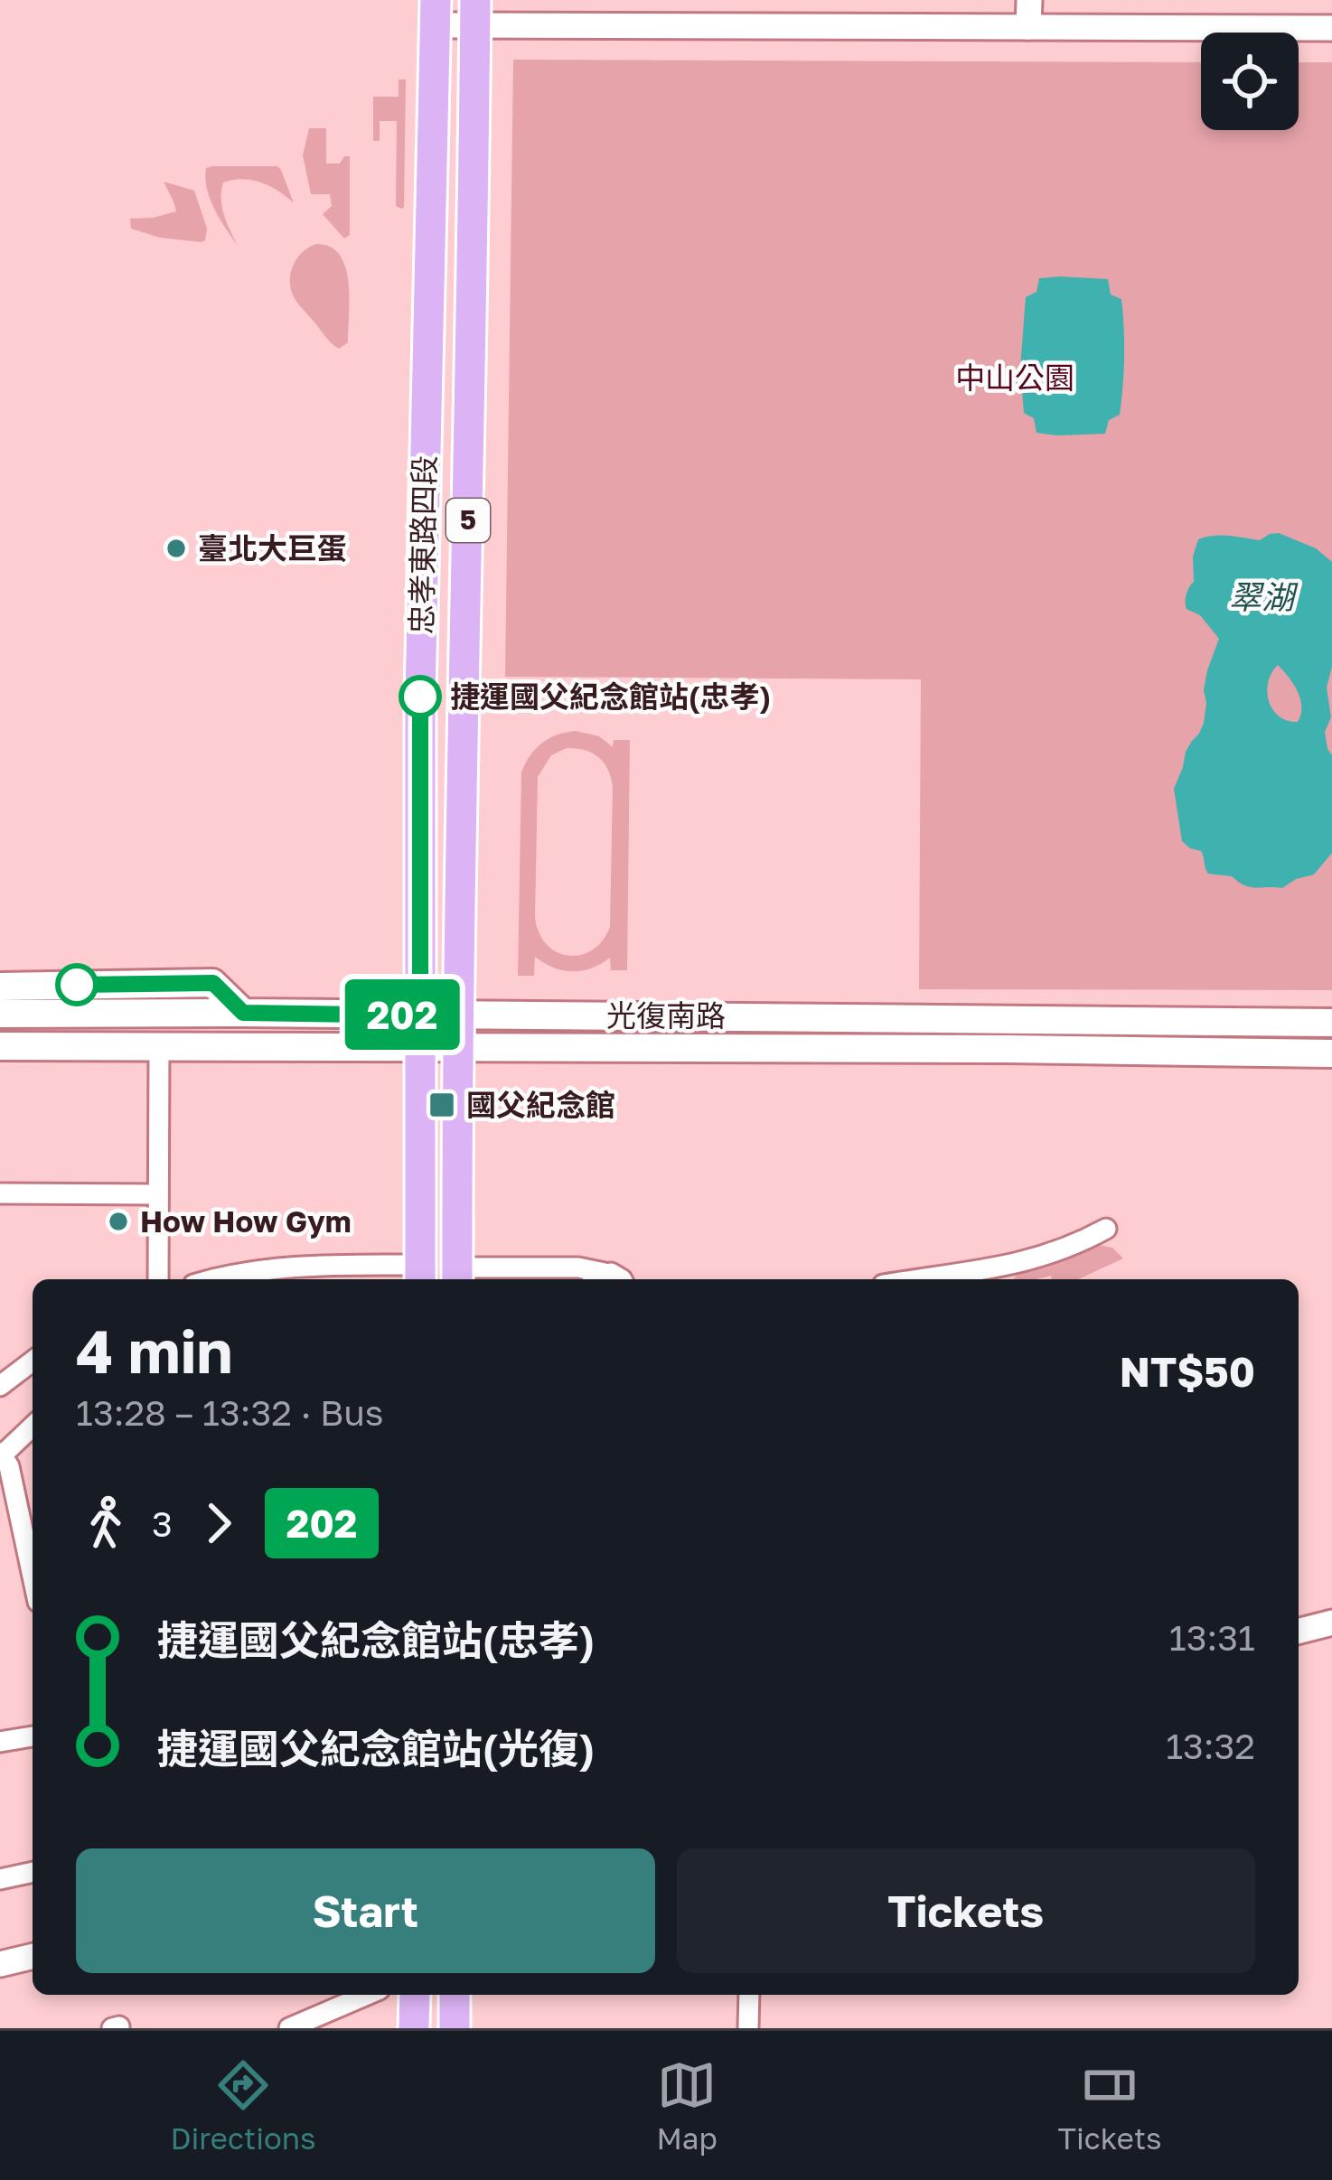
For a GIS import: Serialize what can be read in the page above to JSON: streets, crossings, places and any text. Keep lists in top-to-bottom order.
{
  "streets": {
    "main road": ["5", "忠孝東路四段", "光復南路"]
  },
  "crossings": [
    ["忠孝東路四段", "光復南路"]
  ],
  "water": ["翠湖"],
  "parks": ["中山公園"],
  "places": {
    "other": ["臺北大巨蛋", "捷運國父紀念館站(忠孝)", "How How Gym"],
    "transit": ["國父紀念館"]
  },
  "lines": ["bus line 202"],
  "page": {
    "on_map": "202",
    "heading": ["4 min", "13:28 – 13:32 · Bus", "NT$50"],
    "legs": ["3", "202"],
    "list": [
      {
        "name": "捷運國父紀念館站(忠孝)",
        "value": "13:31"
      },
      {
        "name": "捷運國父紀念館站(光復)",
        "value": "13:32"
      }
    ],
    "buttons": ["Start", "Tickets"],
    "tabs": ["Directions", "Map", "Tickets"]
  }
}
